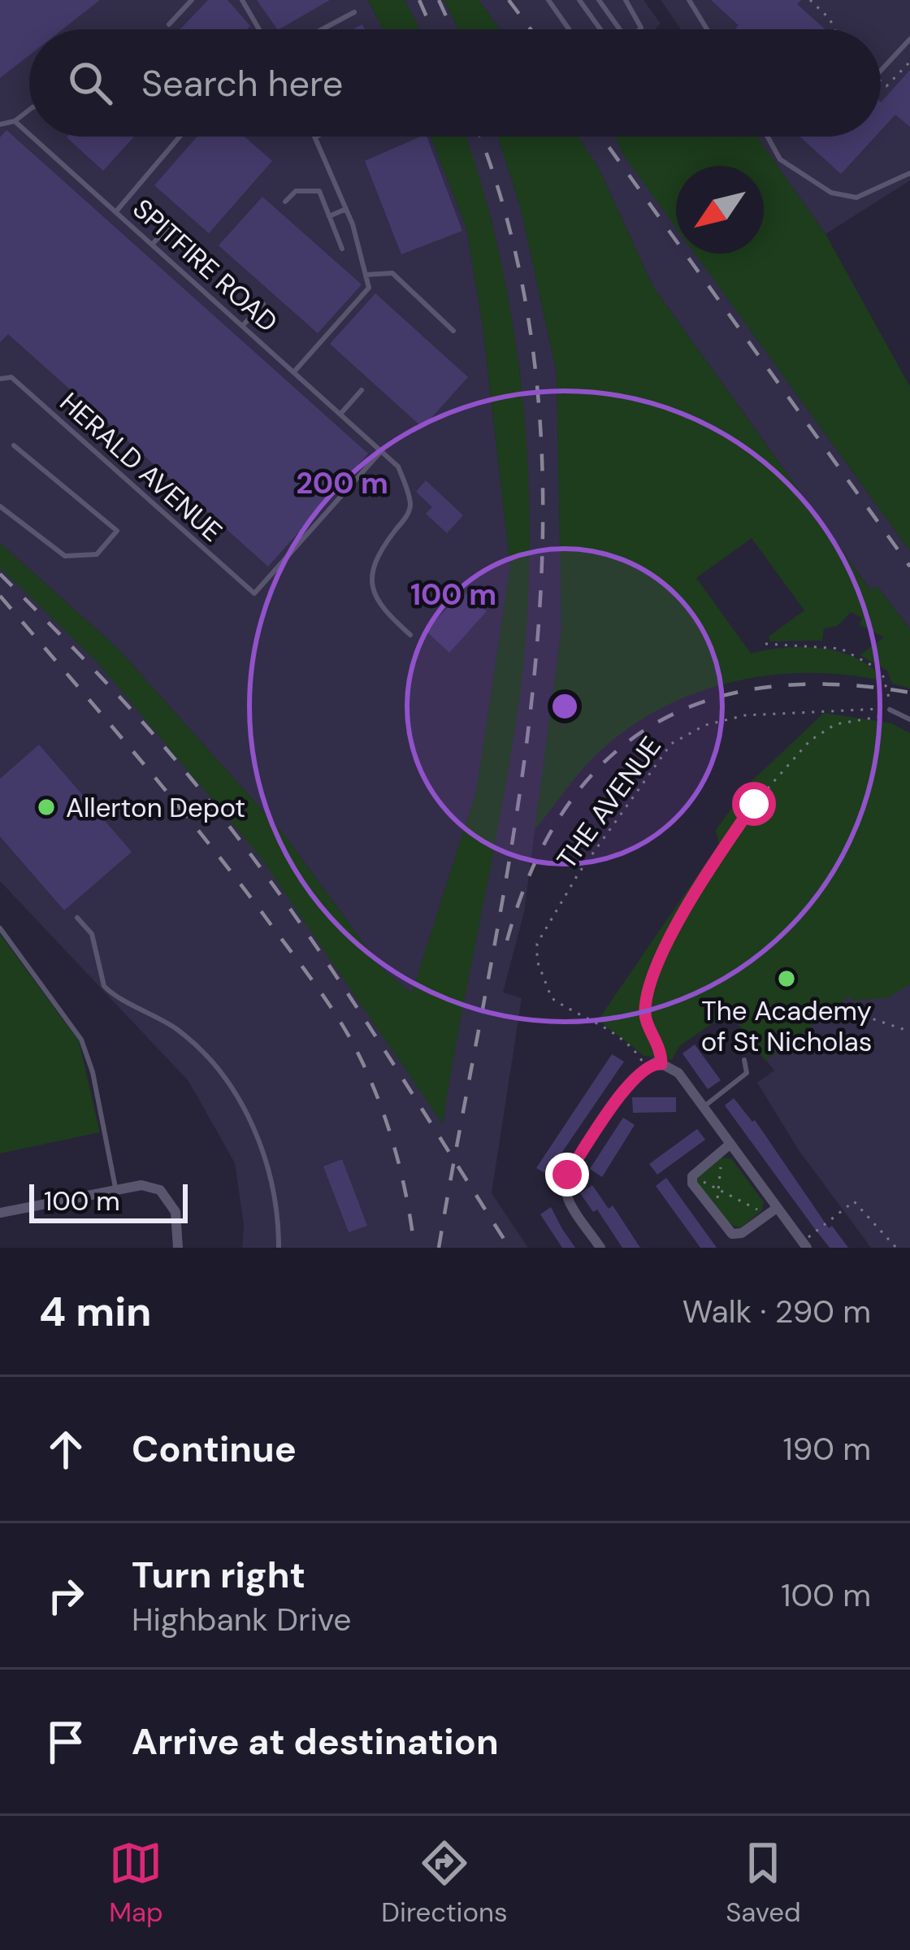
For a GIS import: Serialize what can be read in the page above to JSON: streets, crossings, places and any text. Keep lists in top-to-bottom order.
{
  "streets": {
    "lane": ["SPITFIRE ROAD", "HERALD AVENUE"],
    "path": ["THE AVENUE"]
  },
  "crossings": [
    ["SPITFIRE ROAD", "HERALD AVENUE"]
  ],
  "places": ["Allerton Depot", "The Academy of St Nicholas"],
  "scale_bar": "100 m",
  "north": "bottom left",
  "page": {
    "search": "Search here",
    "scale": "100 m",
    "heading": ["4 min", "Walk · 290 m"],
    "list": [
      ["Continue", "190 m"],
      ["Turn right", "Highbank Drive", "100 m"],
      "Arrive at destination"
    ],
    "nav": ["Map", "Directions", "Saved"]
  },
  "rings": ["200 m", "100 m"]
}
